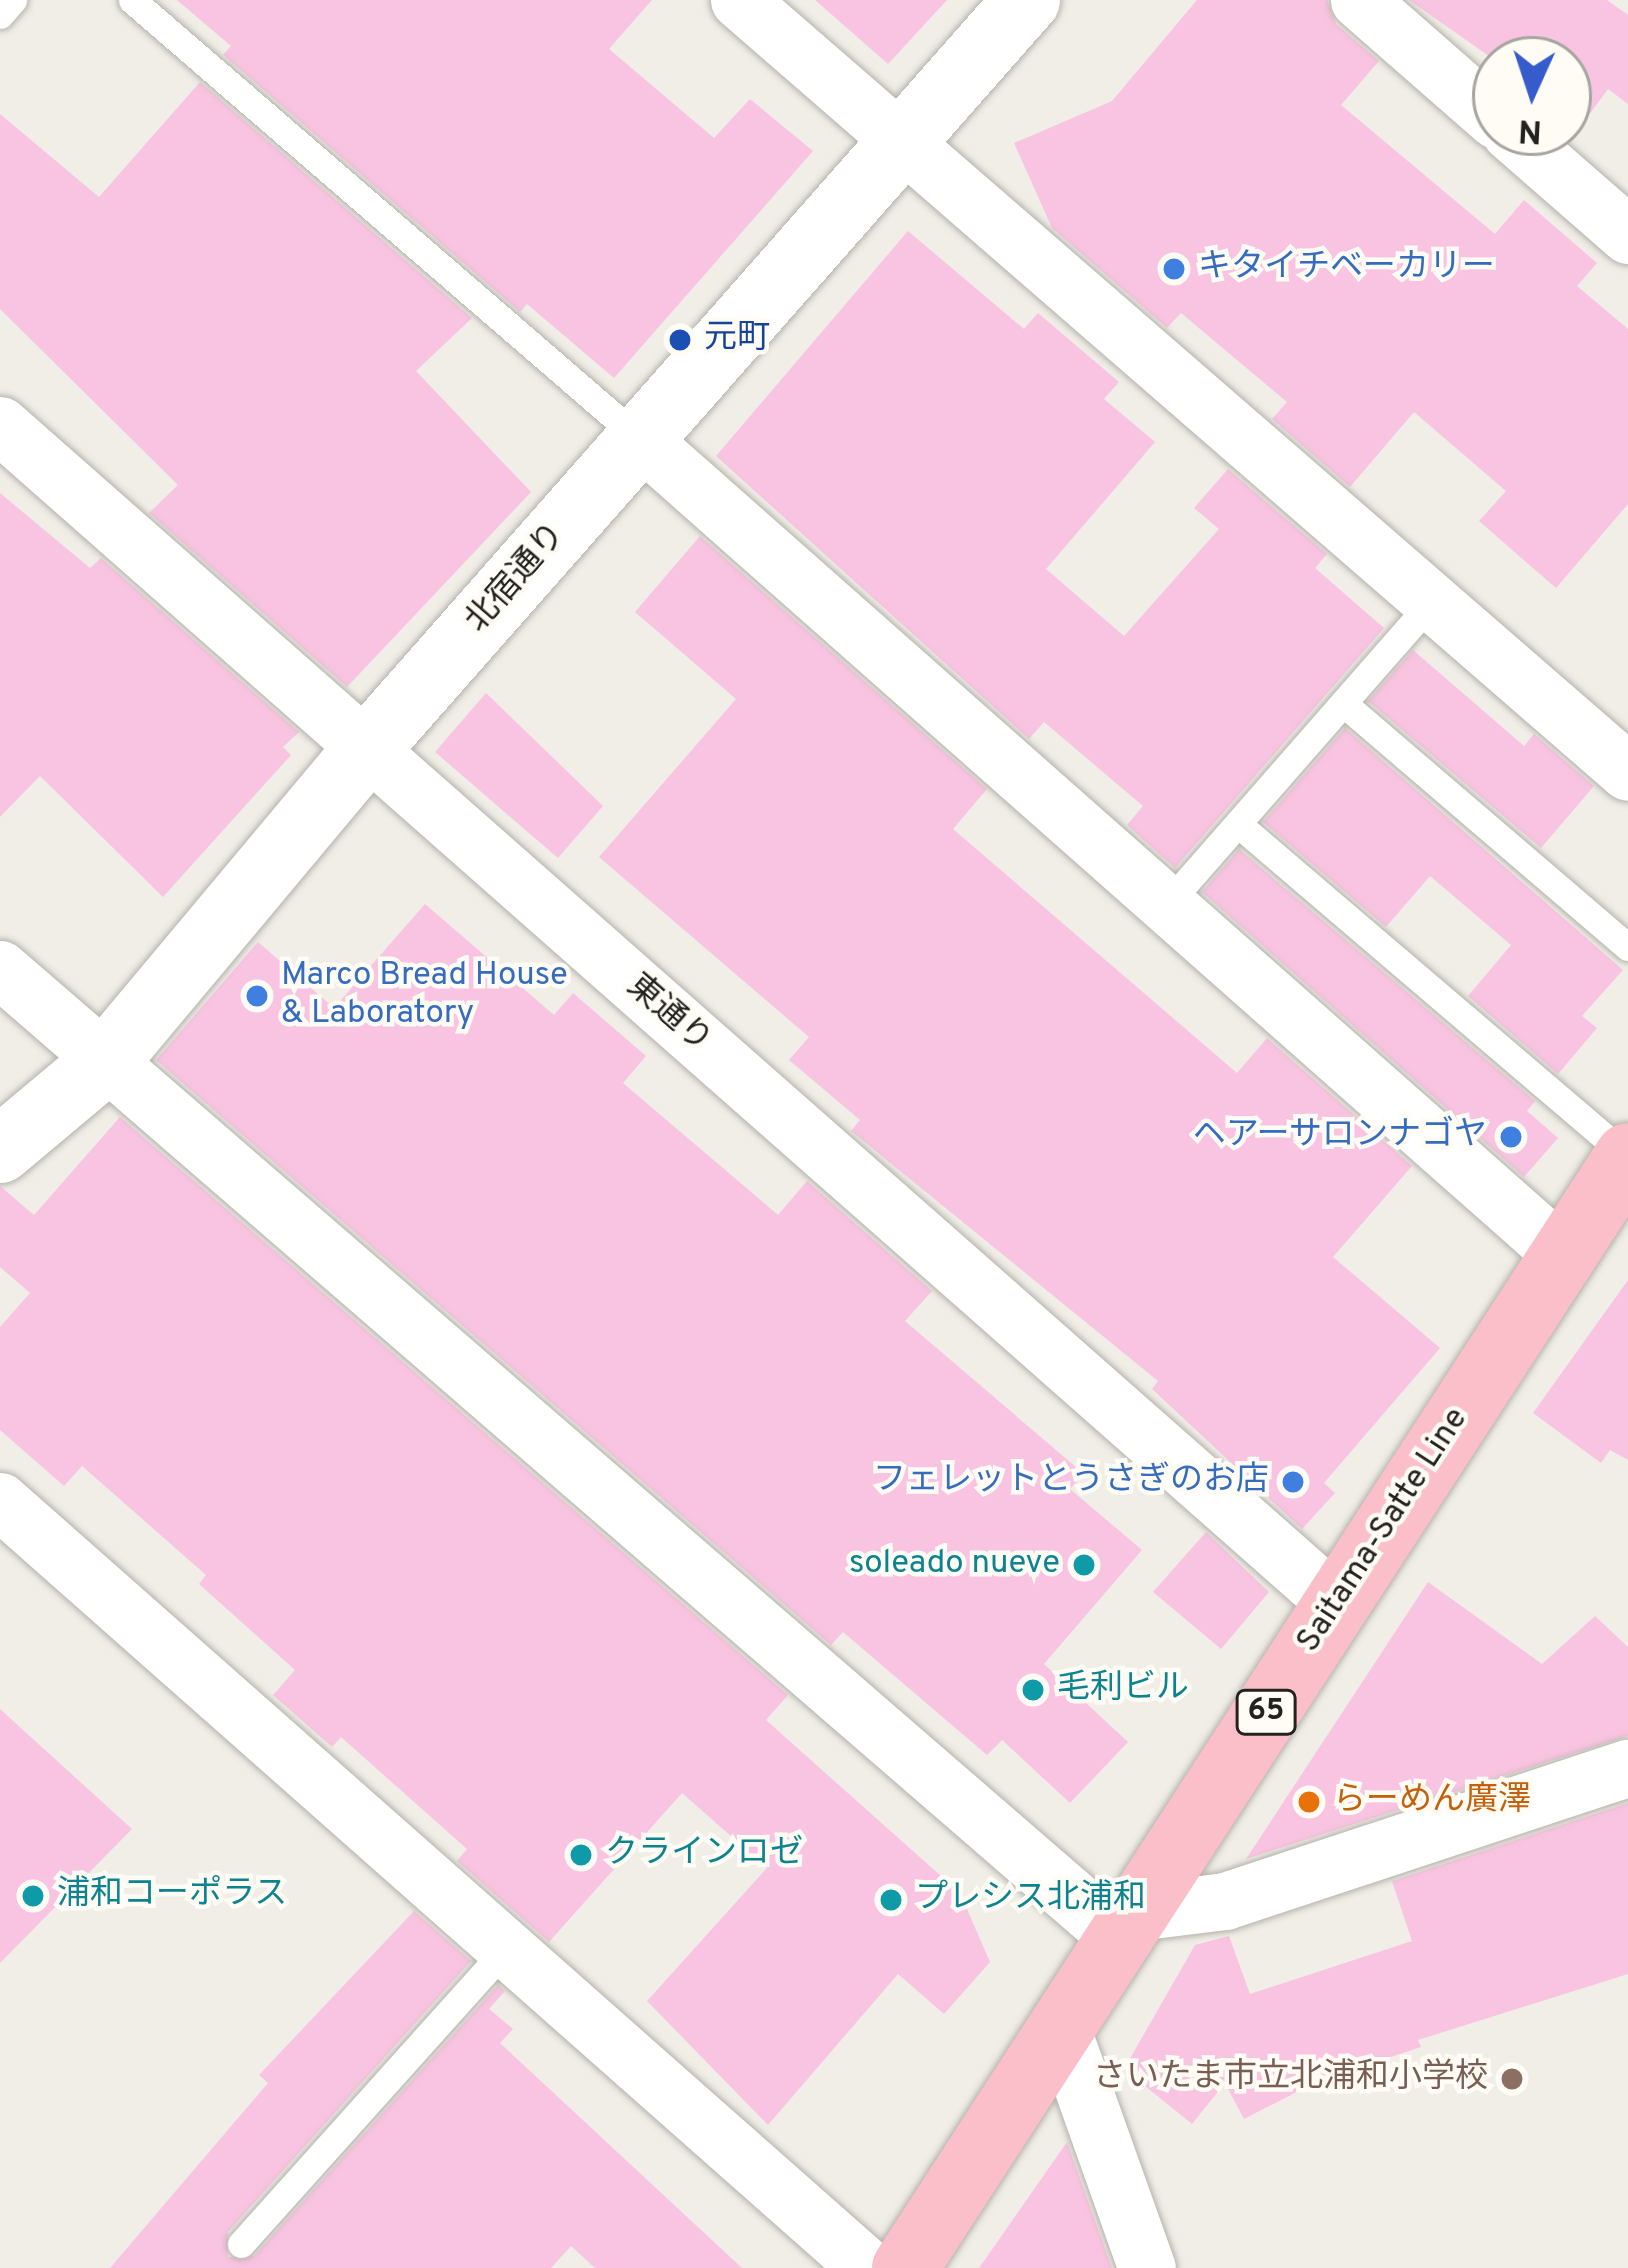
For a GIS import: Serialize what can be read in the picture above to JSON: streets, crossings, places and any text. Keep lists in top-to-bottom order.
{
  "streets": {
    "main road": ["Saitama-Satte Line", "65"],
    "street": ["北宿通り", "東通り"]
  },
  "crossings": [
    ["北宿通り", "東通り"],
    ["東通り", "Saitama-Satte Line"]
  ],
  "places": [
    "キタイチベーカリー",
    "元町",
    "Marco Bread House & Laboratory",
    "ヘアーサロンナゴヤ",
    "フェレットとうさぎのお店",
    "soleado nueve",
    "毛利ビル",
    "らーめん廣澤",
    "クラインロゼ",
    "浦和コーポラス",
    "プレシス北浦和",
    "さいたま市立北浦和小学校"
  ],
  "north": "bottom"
}
